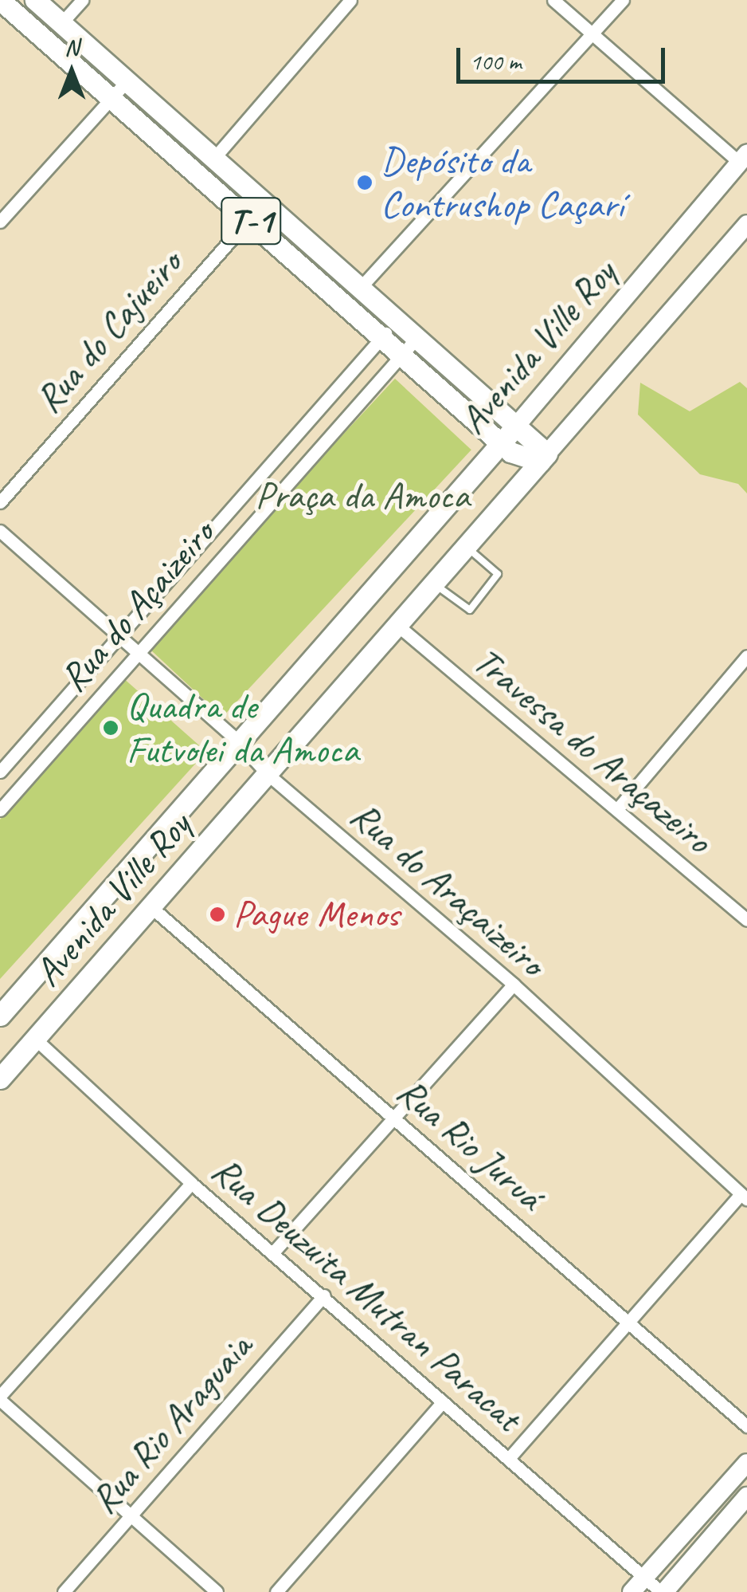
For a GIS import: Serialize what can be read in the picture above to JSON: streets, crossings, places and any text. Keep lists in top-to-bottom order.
{
  "streets": {
    "main road": ["T-1", "Avenida Ville Roy"],
    "street": [
      "Rua do Cajueiro",
      "Rua do Açaizeiro",
      "Travessa do Araçazeiro",
      "Rua do Araçaizeiro",
      "Rua Rio Juruá",
      "Rua Deuzuita Mutran Paracat",
      "Rua Rio Araguaia"
    ]
  },
  "crossings": [
    ["T-1", "Rua do Cajueiro"],
    ["T-1", "Avenida Ville Roy"],
    ["T-1", "Rua do Açaizeiro"],
    ["Avenida Ville Roy", "Travessa do Araçazeiro"],
    ["Avenida Ville Roy", "Rua do Araçaizeiro"],
    ["Avenida Ville Roy", "Rua Rio Juruá"],
    ["Avenida Ville Roy", "Rua Deuzuita Mutran Paracat"],
    ["Rua do Açaizeiro", "Rua do Araçaizeiro"],
    ["Rua Deuzuita Mutran Paracat", "Rua Rio Araguaia"]
  ],
  "parks": ["Praça da Amoca"],
  "places": ["Depósito da Contrushop Caçarí", "Quadra de Futvolei da Amoca", "Pague Menos"],
  "scale_bar": "100 m",
  "north": "top"
}
